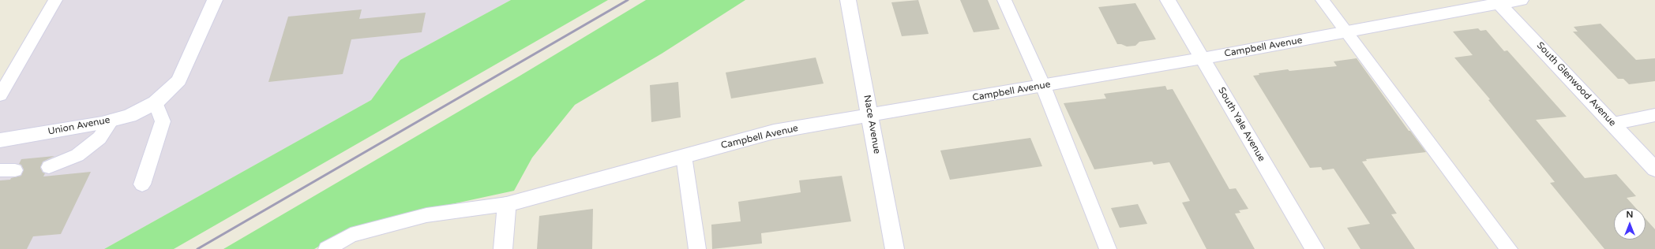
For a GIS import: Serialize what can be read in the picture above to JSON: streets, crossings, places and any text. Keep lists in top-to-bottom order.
{
  "streets": {
    "street": [
      "Campbell Avenue",
      "South Glenwood Avenue",
      "Nace Avenue",
      "South Yale Avenue",
      "Union Avenue"
    ]
  },
  "crossings": [
    ["Campbell Avenue", "South Glenwood Avenue"],
    ["Campbell Avenue", "Nace Avenue"],
    ["Campbell Avenue", "South Yale Avenue"]
  ],
  "north": "top"
}
